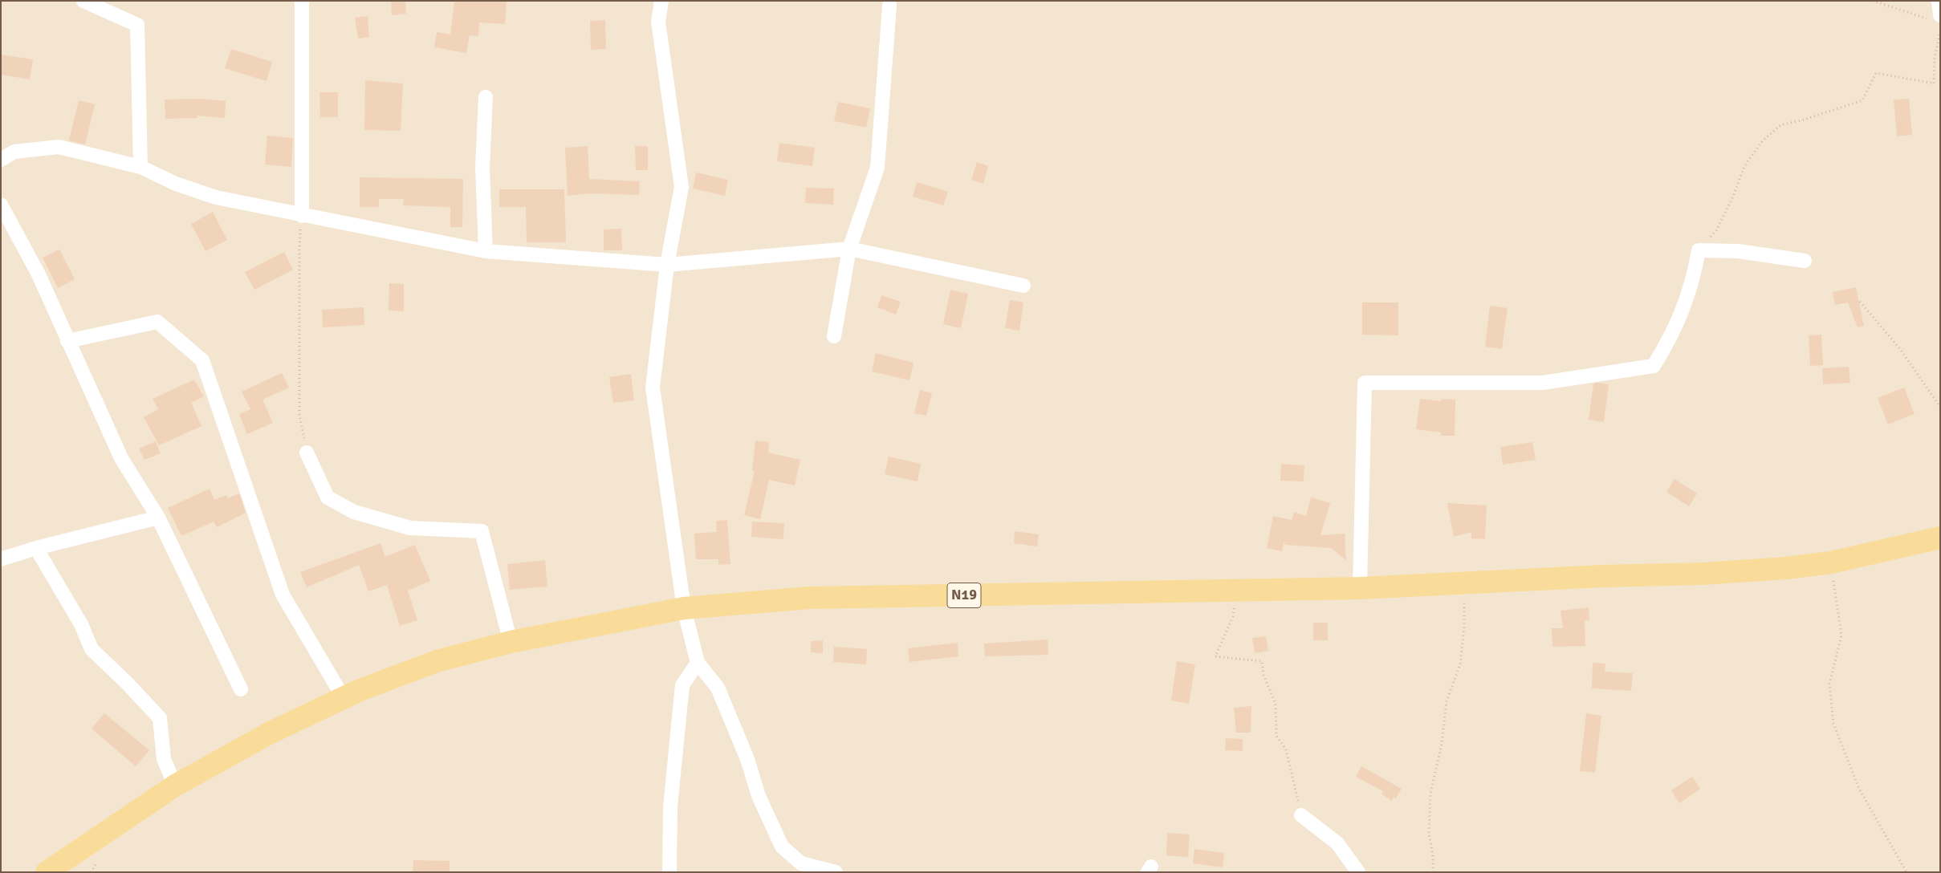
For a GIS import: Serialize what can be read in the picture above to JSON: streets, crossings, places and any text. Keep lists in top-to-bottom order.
{
  "streets": {
    "main road": ["N19"]
  }
}
